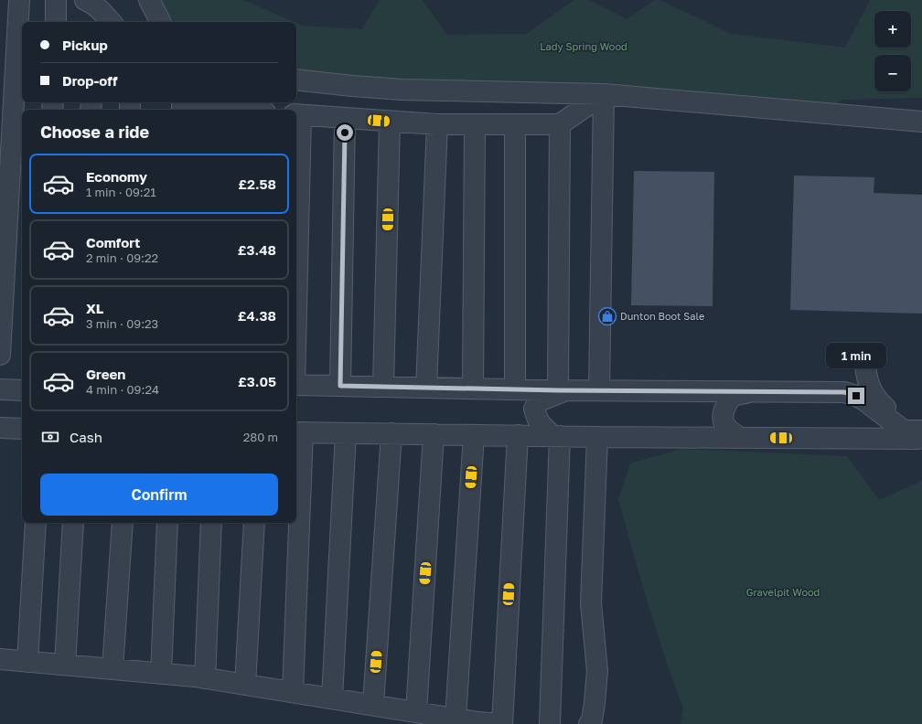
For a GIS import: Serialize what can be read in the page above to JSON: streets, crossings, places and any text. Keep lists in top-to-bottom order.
{
  "parks": ["Lady Spring Wood", "Gravelpit Wood"],
  "places": {
    "shop": ["Dunton Boot Sale"]
  },
  "page": {
    "map_buttons": ["+", "−"],
    "banner": ["Pickup", "Drop-off"],
    "heading": "Choose a ride",
    "list": [
      {
        "name": "Economy",
        "note": "1 min · 09:21",
        "value": "£2.58"
      },
      {
        "name": "Comfort",
        "note": "2 min · 09:22",
        "value": "£3.48"
      },
      {
        "name": "XL",
        "note": "3 min · 09:23",
        "value": "£4.38"
      },
      {
        "name": "Green",
        "note": "4 min · 09:24",
        "value": "£3.05"
      }
    ],
    "bubble": "1 min",
    "pay": ["Cash", "280 m"],
    "buttons": "Confirm"
  }
}
